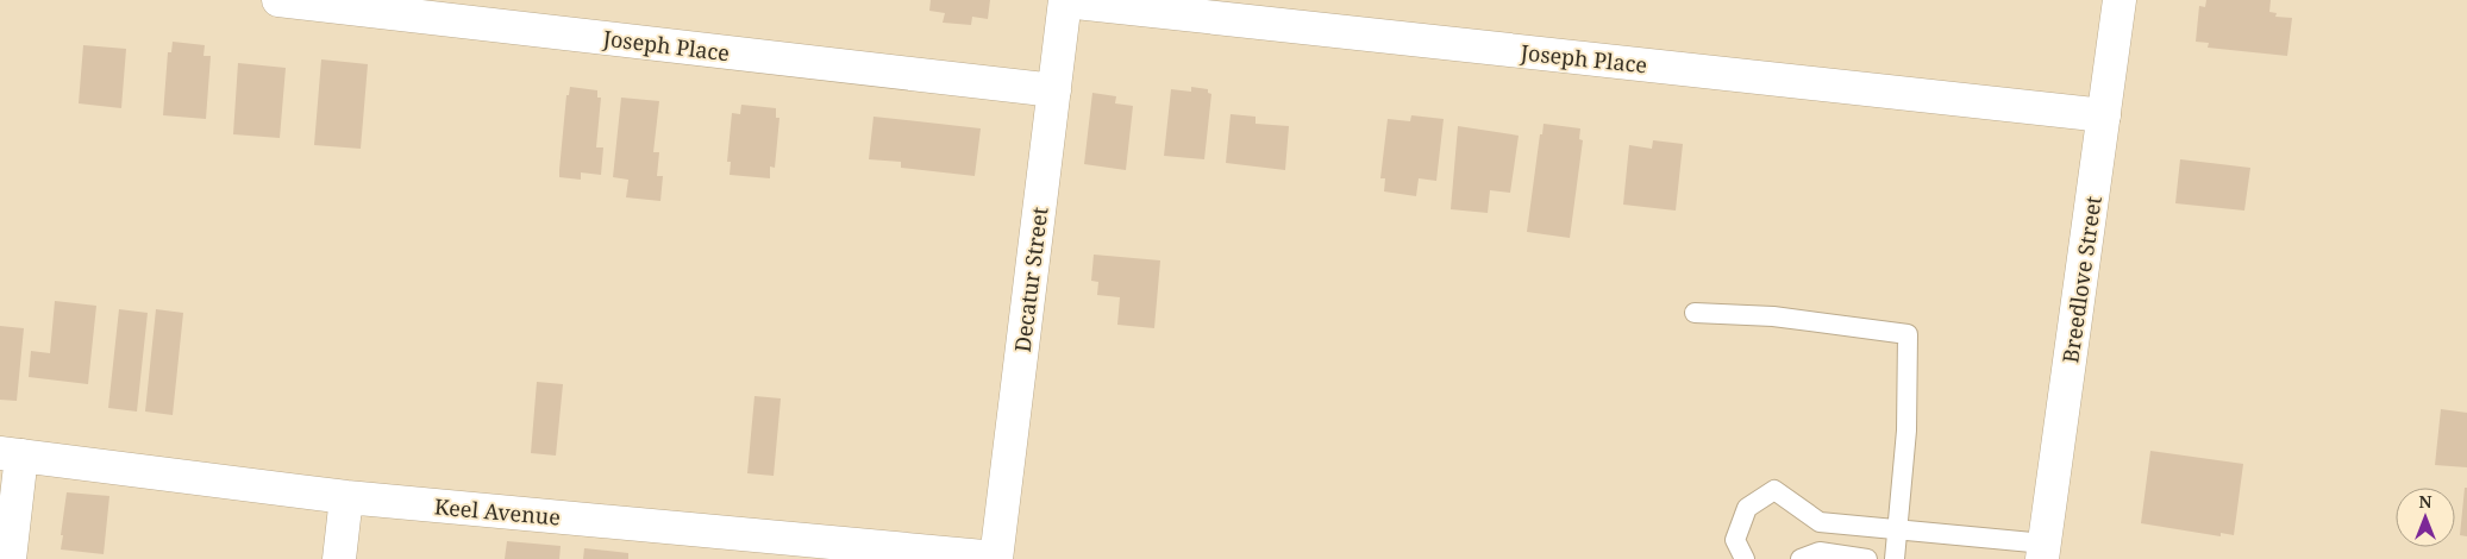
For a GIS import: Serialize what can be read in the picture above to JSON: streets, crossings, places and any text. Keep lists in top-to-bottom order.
{
  "streets": {
    "street": [
      "Joseph Place",
      "Decatur Street",
      "Breedlove Street",
      "Keel Avenue"
    ]
  },
  "crossings": [
    ["Joseph Place", "Decatur Street"],
    ["Joseph Place", "Breedlove Street"],
    ["Decatur Street", "Keel Avenue"]
  ],
  "north": "top"
}
